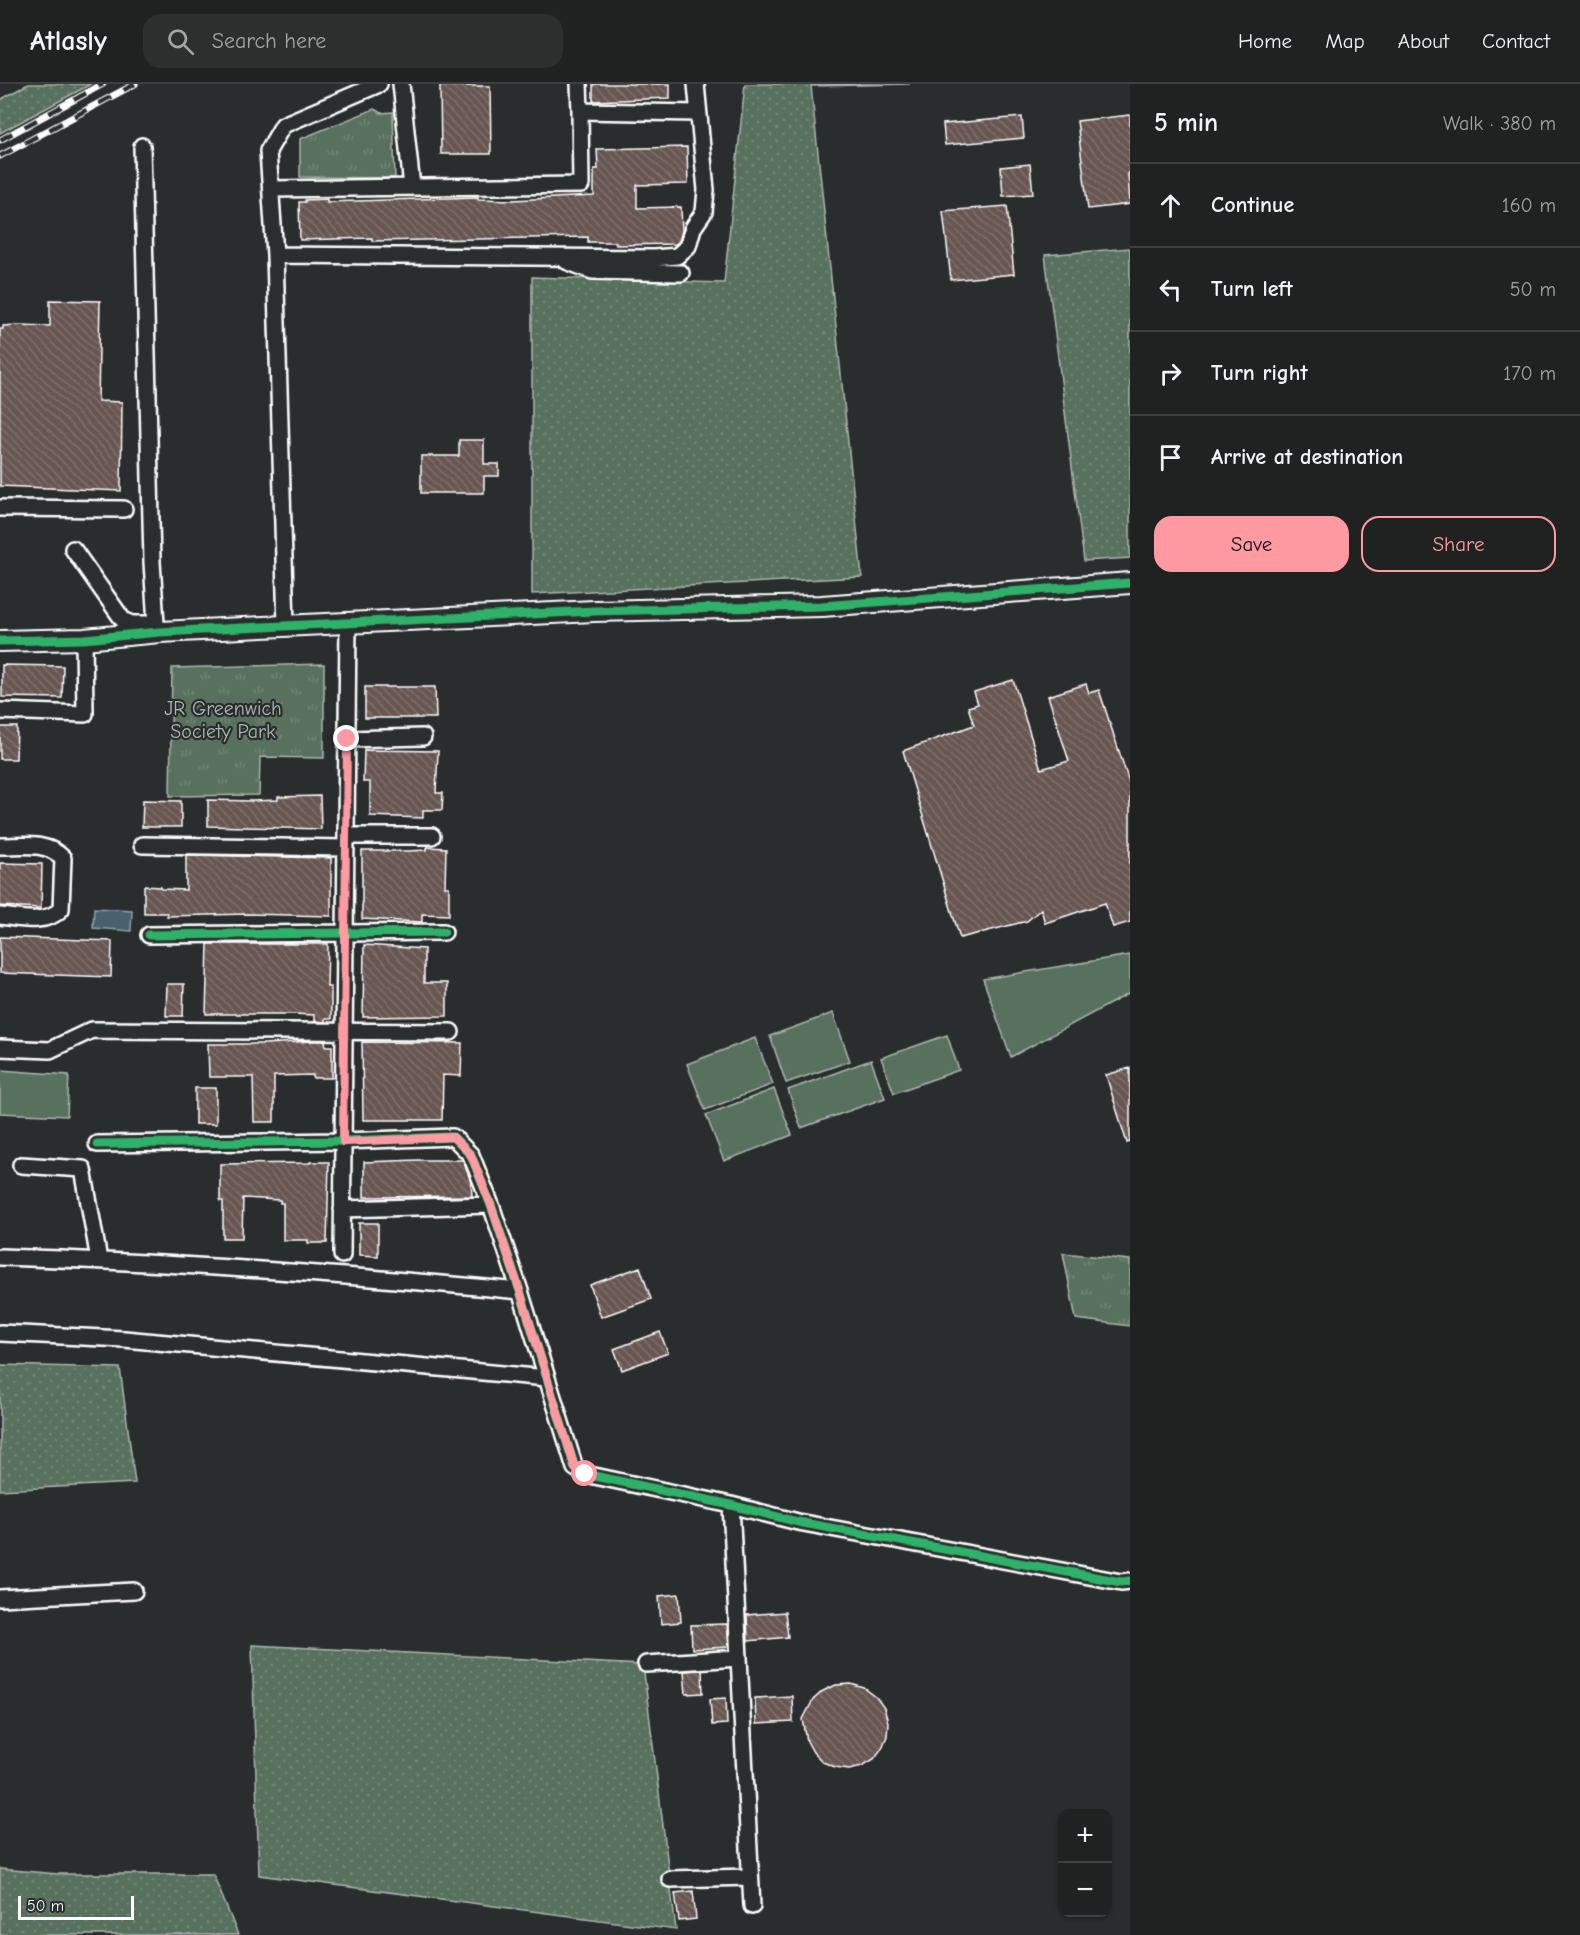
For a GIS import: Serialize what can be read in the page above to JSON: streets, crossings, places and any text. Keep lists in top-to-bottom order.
{
  "parks": ["JR Greenwich Society Park"],
  "scale_bar": "50 m",
  "page": {
    "header": "Atlasly",
    "search": "Search here",
    "nav": [
      "Home",
      "Map",
      "About",
      "Contact"
    ],
    "heading": ["5 min", "Walk · 380 m"],
    "list": [
      ["Continue", "160 m"],
      ["Turn left", "50 m"],
      ["Turn right", "170 m"],
      "Arrive at destination"
    ],
    "buttons": ["Save", "Share"],
    "map_buttons": ["+", "−"],
    "scale": "50 m"
  }
}
